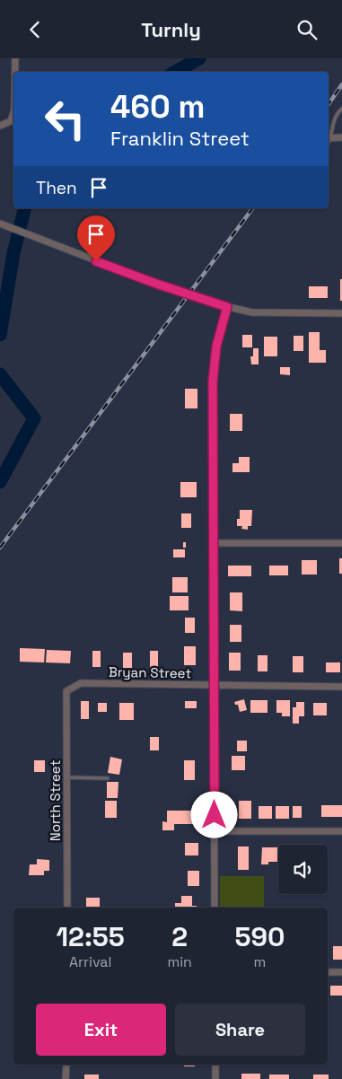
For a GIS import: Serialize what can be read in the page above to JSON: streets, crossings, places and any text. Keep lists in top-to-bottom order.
{
  "streets": {
    "street": ["Bryan Street", "North Street"]
  },
  "crossings": [
    ["Bryan Street", "North Street"]
  ],
  "page": {
    "header": "Turnly",
    "turn": ["460 m", "Franklin Street"],
    "then": "Then",
    "eta": [
      "12:55",
      "Arrival",
      "2",
      "min",
      "590",
      "m"
    ],
    "buttons": ["Exit", "Share"]
  }
}
